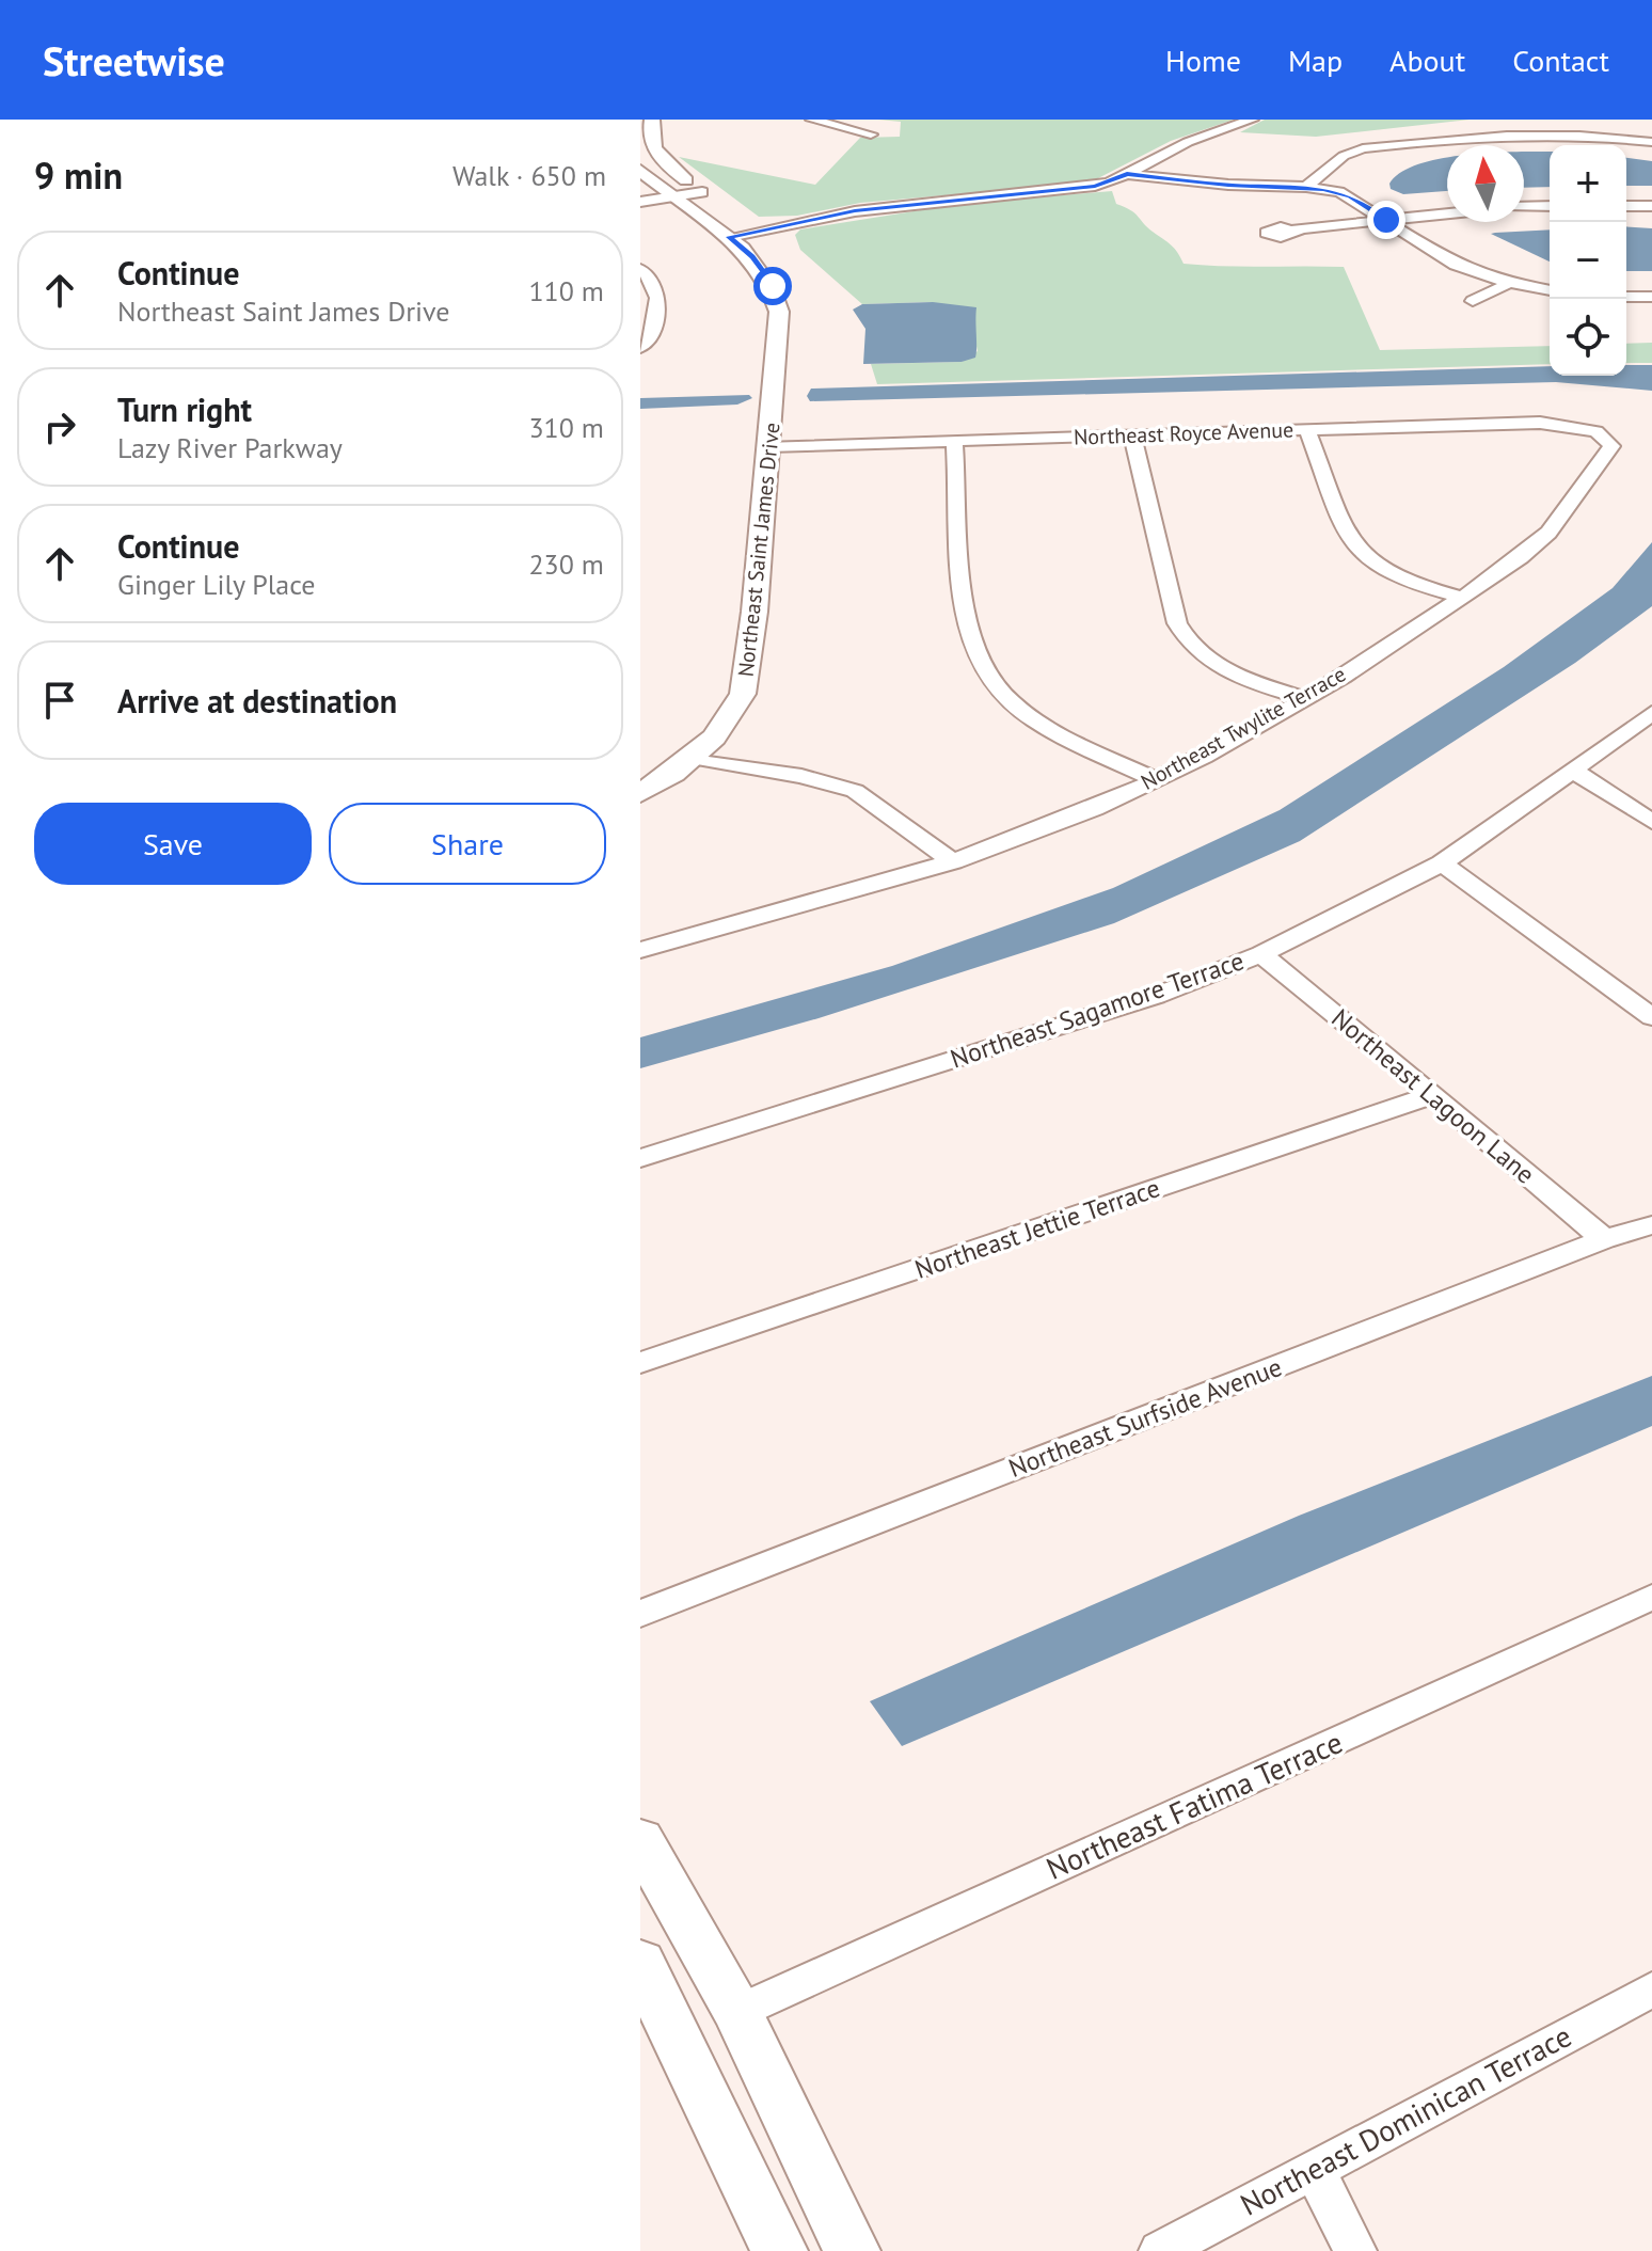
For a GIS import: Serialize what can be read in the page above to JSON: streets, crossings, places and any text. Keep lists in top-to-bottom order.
{
  "streets": {
    "main road": ["Northeast Saint James Drive"],
    "street": [
      "Northeast Royce Avenue",
      "Northeast Twylite Terrace",
      "Northeast Sagamore Terrace",
      "Northeast Lagoon Lane",
      "Northeast Jettie Terrace",
      "Northeast Surfside Avenue",
      "Northeast Fatima Terrace",
      "Northeast Dominican Terrace"
    ]
  },
  "crossings": [
    ["Northeast Royce Avenue", "Northeast Saint James Drive"],
    ["Northeast Royce Avenue", "Northeast Twylite Terrace"],
    ["Northeast Sagamore Terrace", "Northeast Lagoon Lane"],
    ["Northeast Lagoon Lane", "Northeast Jettie Terrace"],
    ["Northeast Lagoon Lane", "Northeast Surfside Avenue"]
  ],
  "north": "top",
  "page": {
    "header": "Streetwise",
    "nav": [
      "Home",
      "Map",
      "About",
      "Contact"
    ],
    "heading": ["9 min", "Walk · 650 m"],
    "map_buttons": ["+", "−"],
    "list": [
      ["Continue", "Northeast Saint James Drive", "110 m"],
      ["Turn right", "Lazy River Parkway", "310 m"],
      ["Continue", "Ginger Lily Place", "230 m"],
      "Arrive at destination"
    ],
    "buttons": ["Save", "Share"]
  }
}
